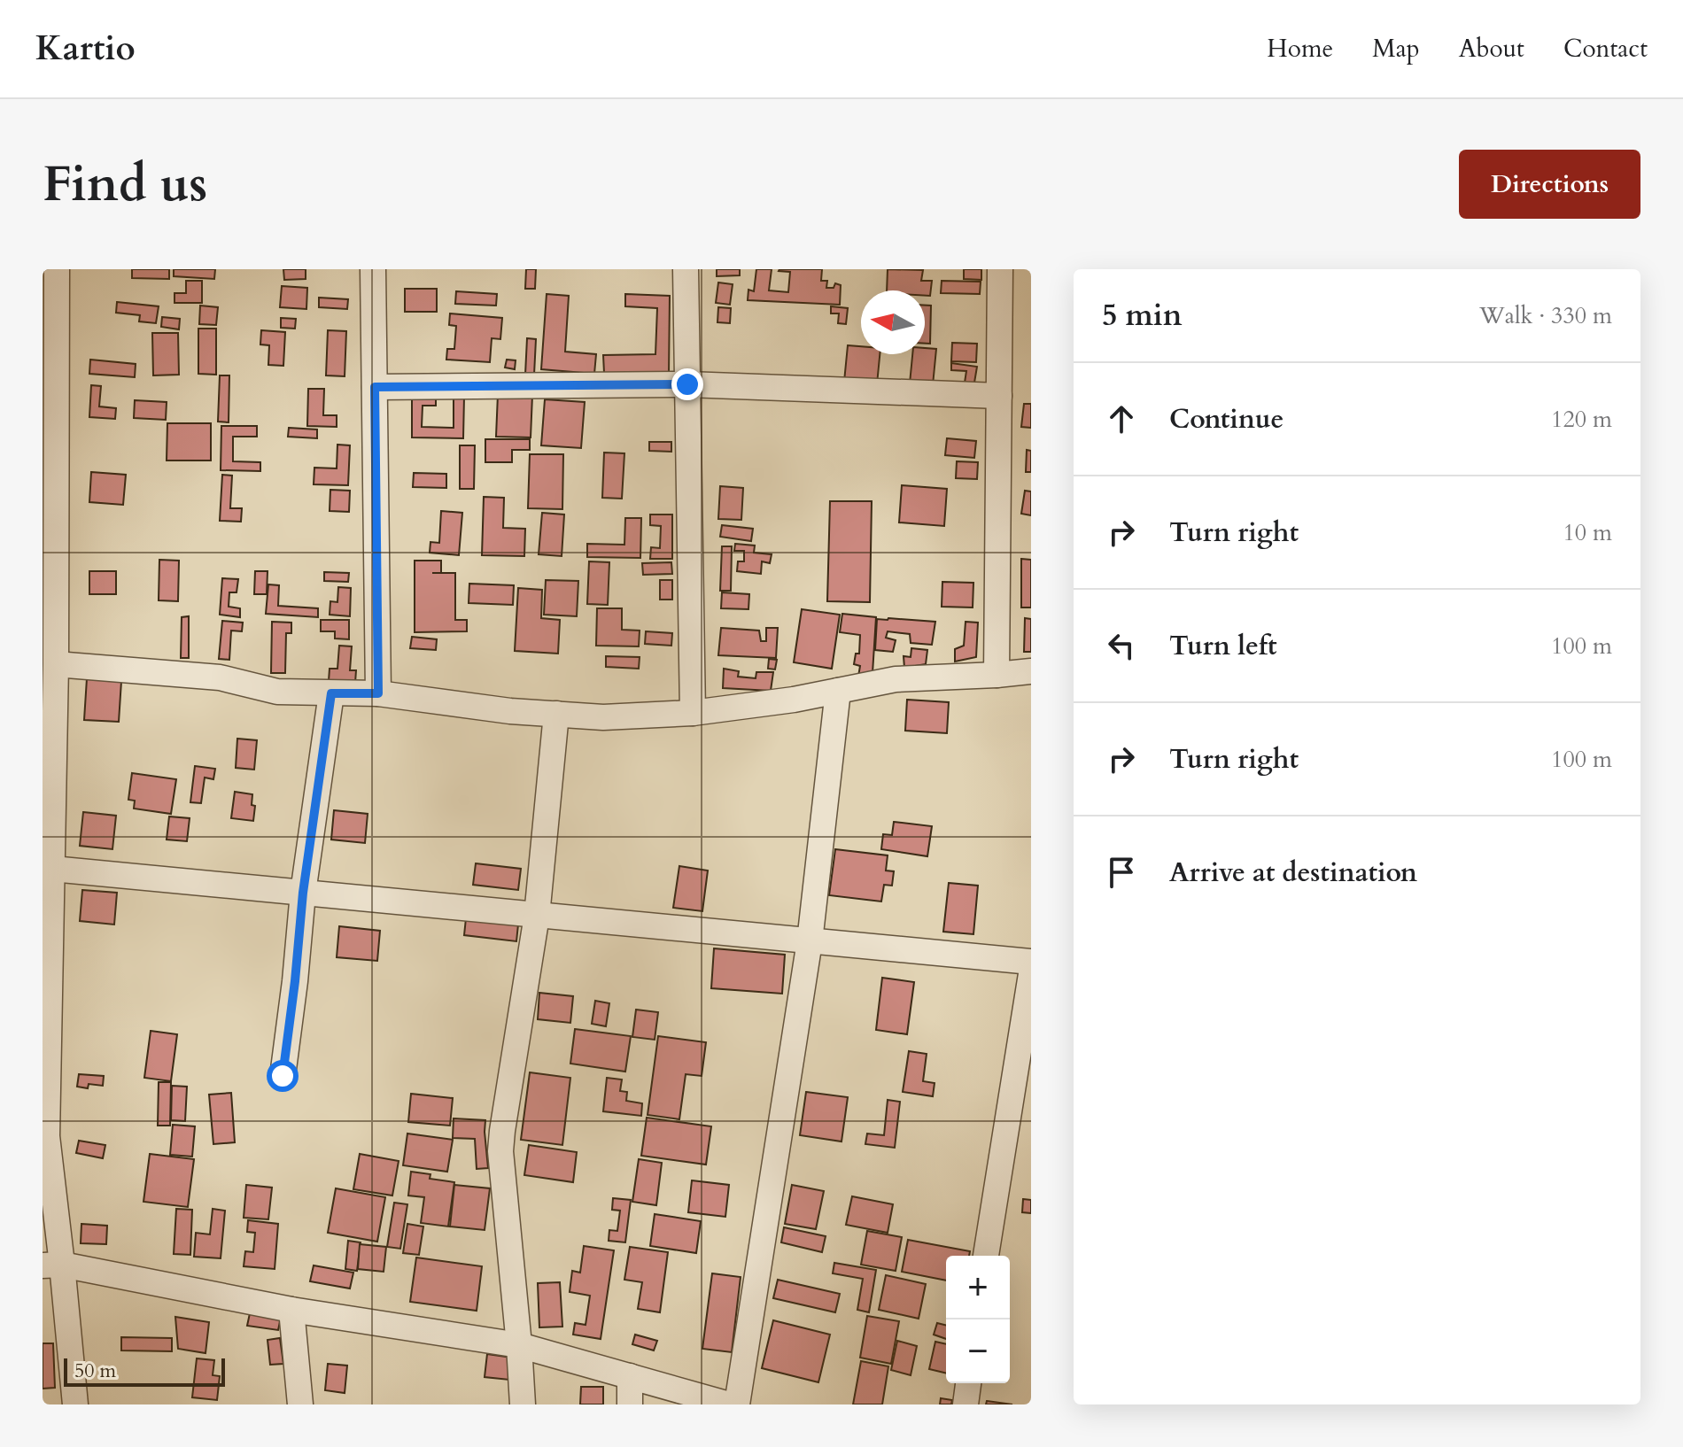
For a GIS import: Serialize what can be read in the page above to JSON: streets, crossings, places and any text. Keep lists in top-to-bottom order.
{
  "scale_bar": "50 m",
  "north": "left",
  "page": {
    "header": "Kartio",
    "nav": [
      "Home",
      "Map",
      "About",
      "Contact"
    ],
    "buttons": "Directions",
    "title": "Find us",
    "heading": ["5 min", "Walk · 330 m"],
    "list": [
      ["Continue", "120 m"],
      ["Turn right", "10 m"],
      ["Turn left", "100 m"],
      ["Turn right", "100 m"],
      "Arrive at destination"
    ],
    "map_buttons": ["+", "−"],
    "scale": "50 m"
  }
}
